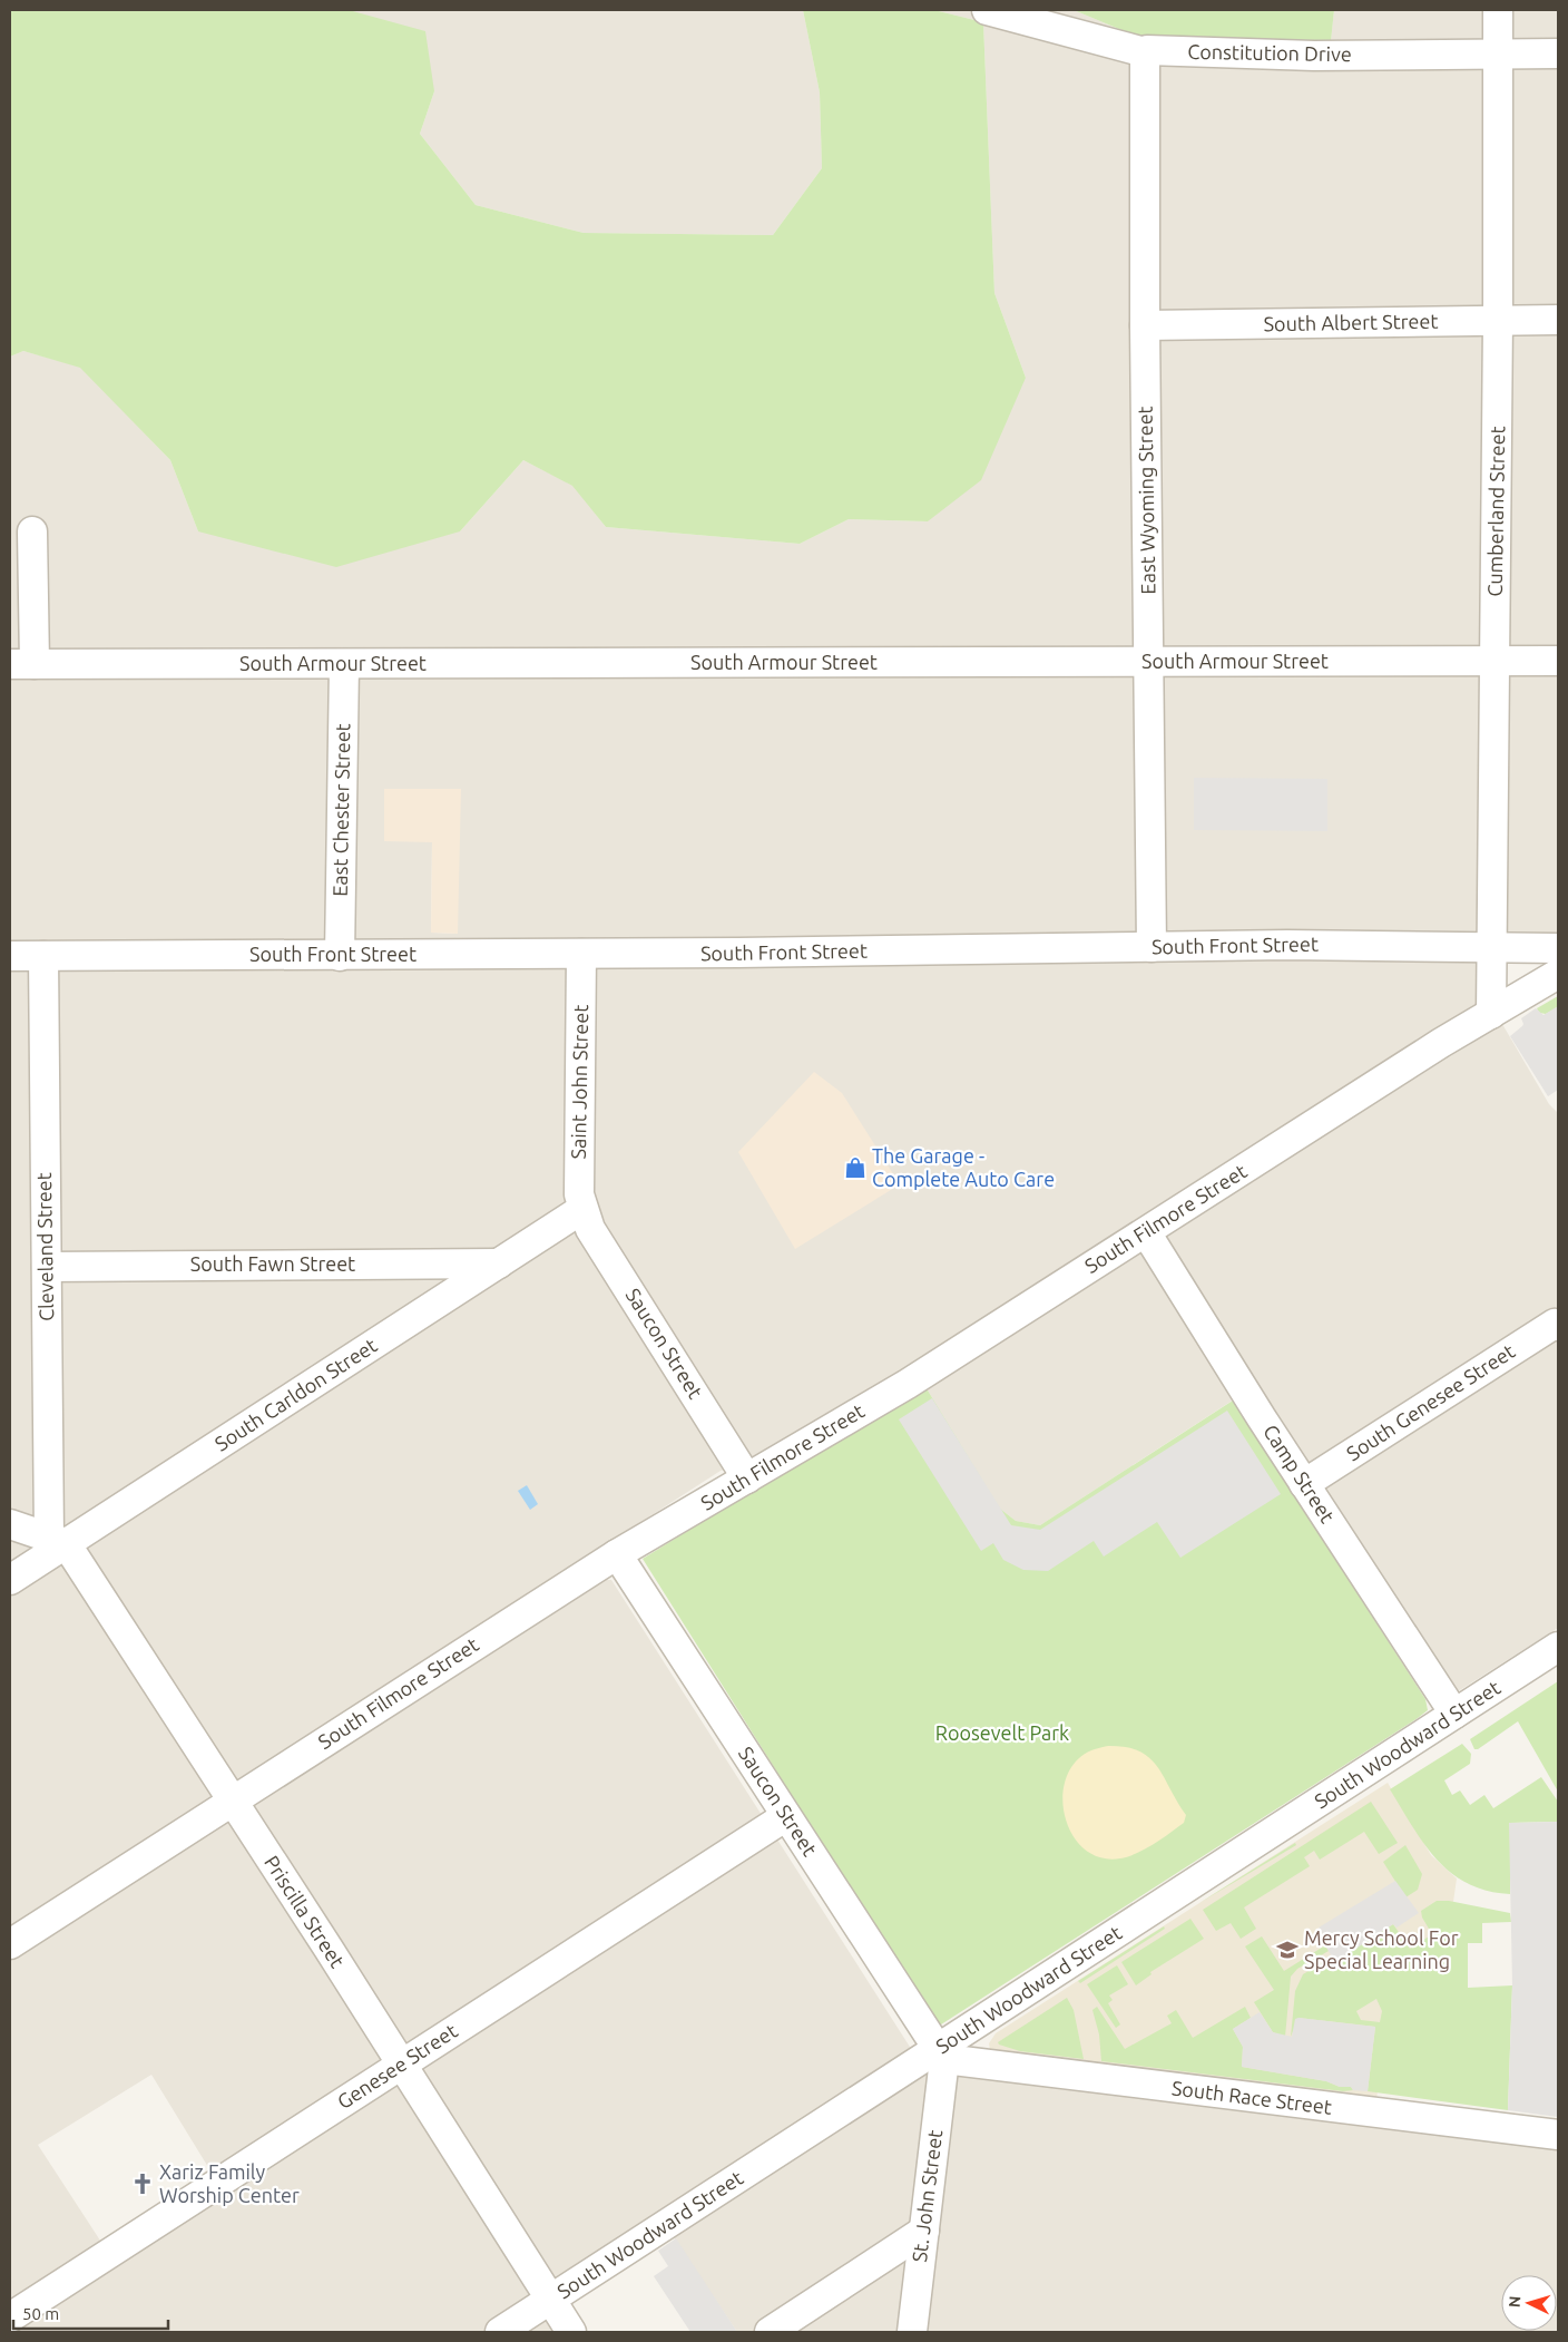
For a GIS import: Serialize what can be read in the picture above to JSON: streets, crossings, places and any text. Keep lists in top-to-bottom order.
{
  "streets": {
    "street": [
      "Constitution Drive",
      "South Albert Street",
      "East Wyoming Street",
      "Cumberland Street",
      "South Armour Street",
      "East Chester Street",
      "South Front Street",
      "Saint John Street",
      "South Filmore Street",
      "Cleveland Street",
      "South Fawn Street",
      "Saucon Street",
      "South Carldon Street",
      "South Genesee Street",
      "Camp Street",
      "South Woodward Street",
      "Priscilla Street",
      "Genesee Street",
      "South Race Street",
      "St. John Street"
    ]
  },
  "crossings": [
    ["Constitution Drive", "East Wyoming Street"],
    ["Constitution Drive", "Cumberland Street"],
    ["South Albert Street", "East Wyoming Street"],
    ["South Albert Street", "Cumberland Street"],
    ["East Wyoming Street", "South Armour Street"],
    ["East Wyoming Street", "South Front Street"],
    ["Cumberland Street", "South Armour Street"],
    ["Cumberland Street", "South Front Street"],
    ["Cumberland Street", "South Filmore Street"],
    ["South Armour Street", "East Chester Street"],
    ["East Chester Street", "South Front Street"],
    ["South Front Street", "Saint John Street"],
    ["South Front Street", "Cleveland Street"],
    ["Saint John Street", "Saucon Street"],
    ["Saint John Street", "South Carldon Street"],
    ["South Filmore Street", "Saucon Street"],
    ["South Filmore Street", "Camp Street"],
    ["South Filmore Street", "Priscilla Street"],
    ["Cleveland Street", "South Fawn Street"],
    ["Cleveland Street", "South Carldon Street"],
    ["Cleveland Street", "Priscilla Street"],
    ["South Fawn Street", "South Carldon Street"],
    ["Saucon Street", "South Carldon Street"],
    ["Saucon Street", "South Woodward Street"],
    ["Saucon Street", "Genesee Street"],
    ["Saucon Street", "South Race Street"],
    ["Saucon Street", "St. John Street"],
    ["South Carldon Street", "Priscilla Street"],
    ["South Genesee Street", "Camp Street"],
    ["Camp Street", "South Woodward Street"],
    ["South Woodward Street", "Priscilla Street"],
    ["South Woodward Street", "South Race Street"],
    ["South Woodward Street", "St. John Street"],
    ["Priscilla Street", "Genesee Street"],
    ["South Race Street", "St. John Street"]
  ],
  "parks": ["Roosevelt Park"],
  "places": {
    "shop": ["The Garage - Complete Auto Care"],
    "school or university": ["Mercy School For Special Learning"],
    "church": ["Xariz Family Worship Center"]
  },
  "scale_bar": "50 m",
  "north": "left"
}
